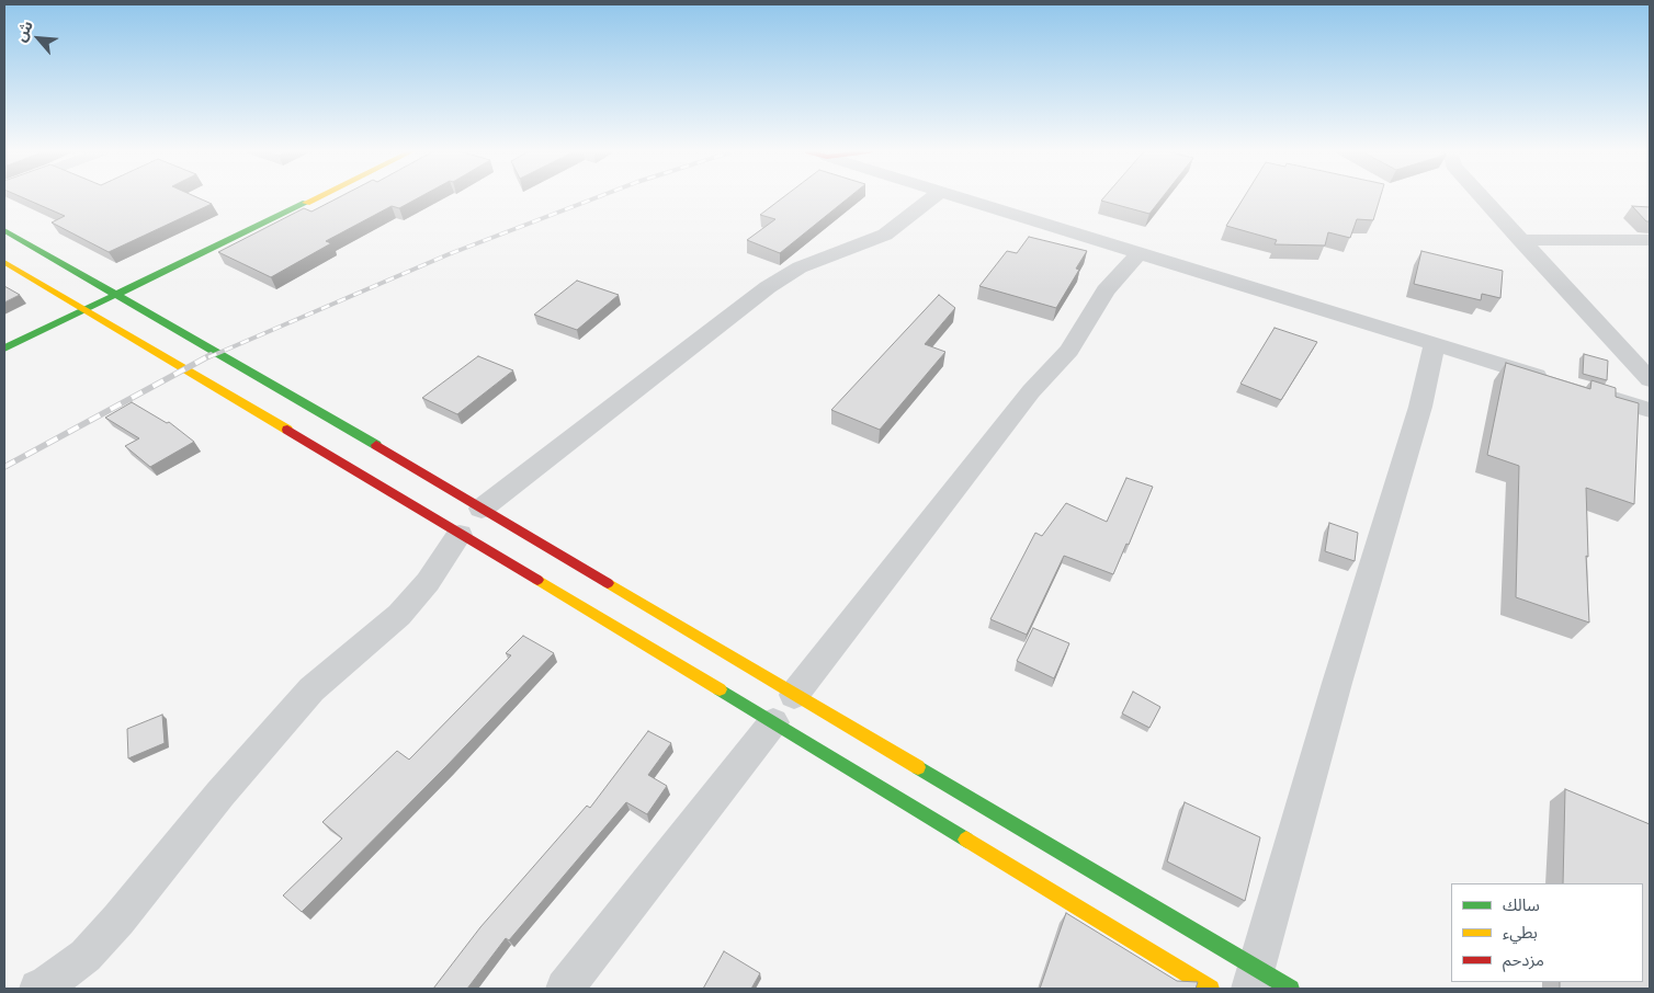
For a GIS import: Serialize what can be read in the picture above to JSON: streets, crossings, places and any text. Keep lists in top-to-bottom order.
{
  "legend": ["سالك", "بطيء", "مزدحم"],
  "north": "top left"
}
